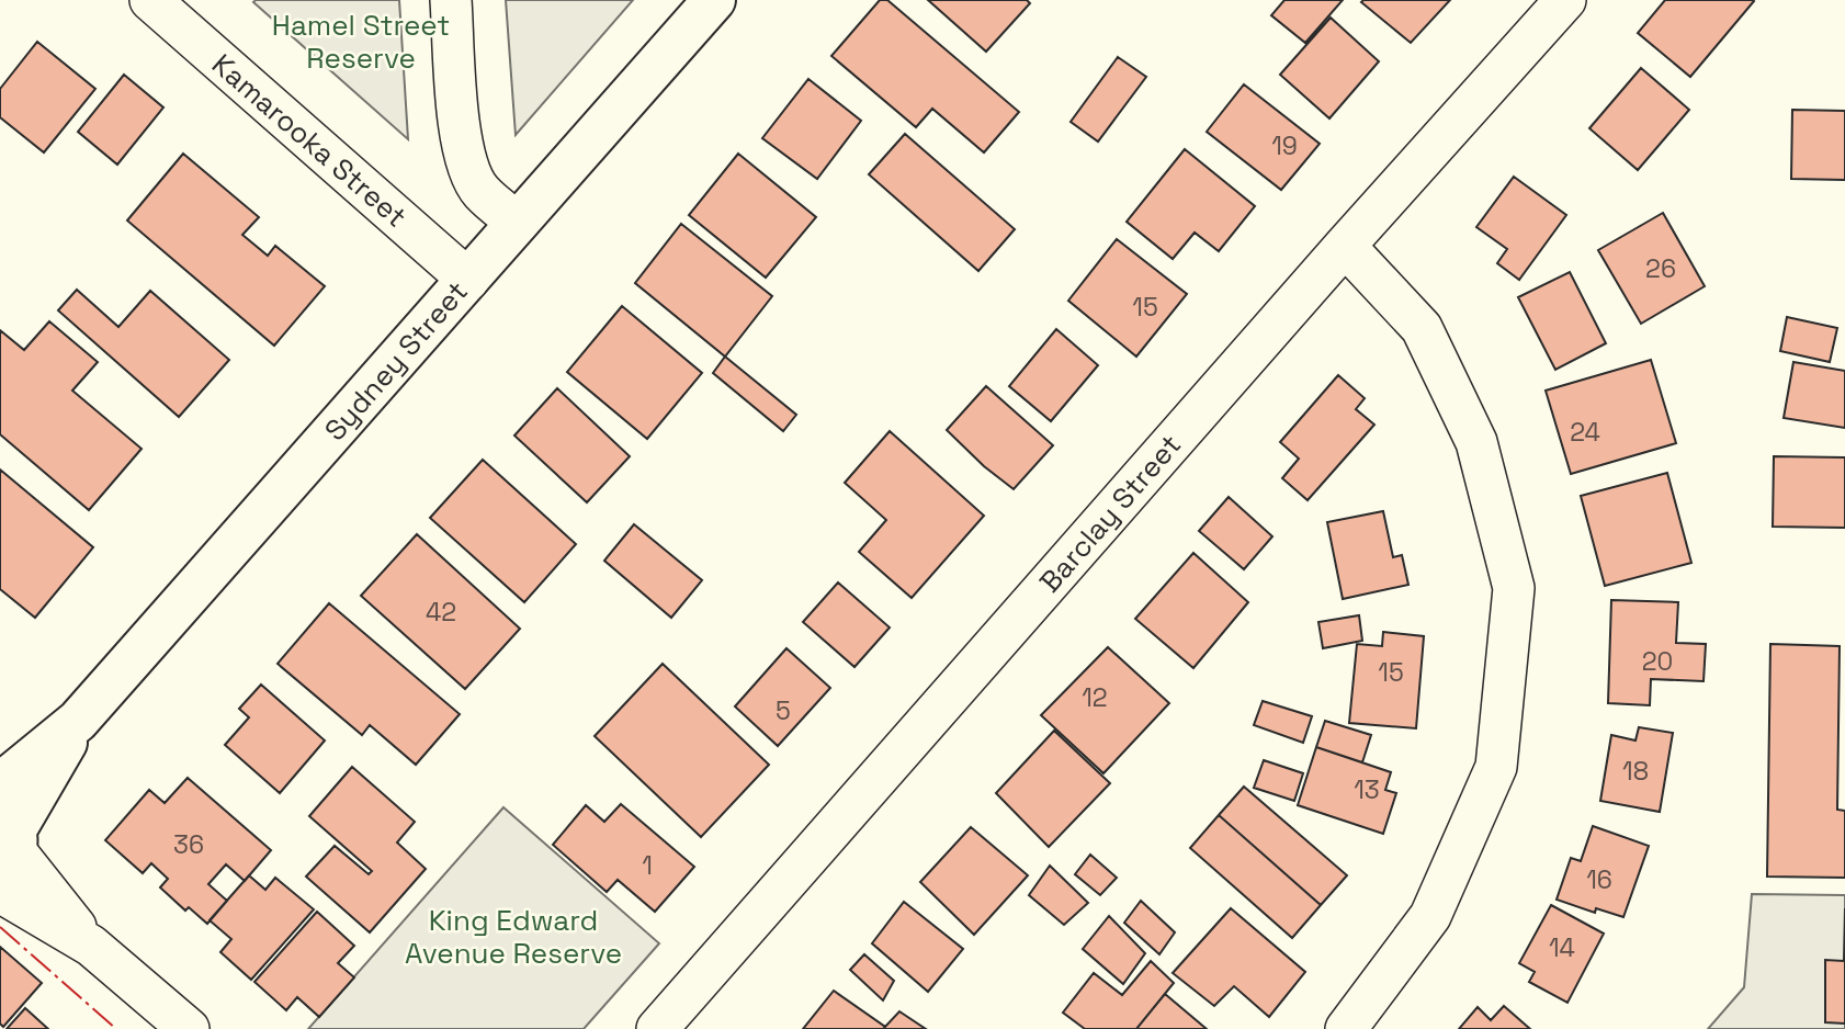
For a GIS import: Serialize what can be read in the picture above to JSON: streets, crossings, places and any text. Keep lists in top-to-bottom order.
{
  "streets": {
    "street": ["Kamarooka Street", "Sydney Street", "Barclay Street"]
  },
  "crossings": [
    ["Kamarooka Street", "Sydney Street"]
  ],
  "parks": ["Hamel Street Reserve", "King Edward Avenue Reserve"],
  "house_numbers": [
    "19",
    "26",
    "15",
    "24",
    "42",
    "20",
    "15",
    "12",
    "5",
    "18",
    "13",
    "36",
    "1",
    "16",
    "14"
  ]
}
